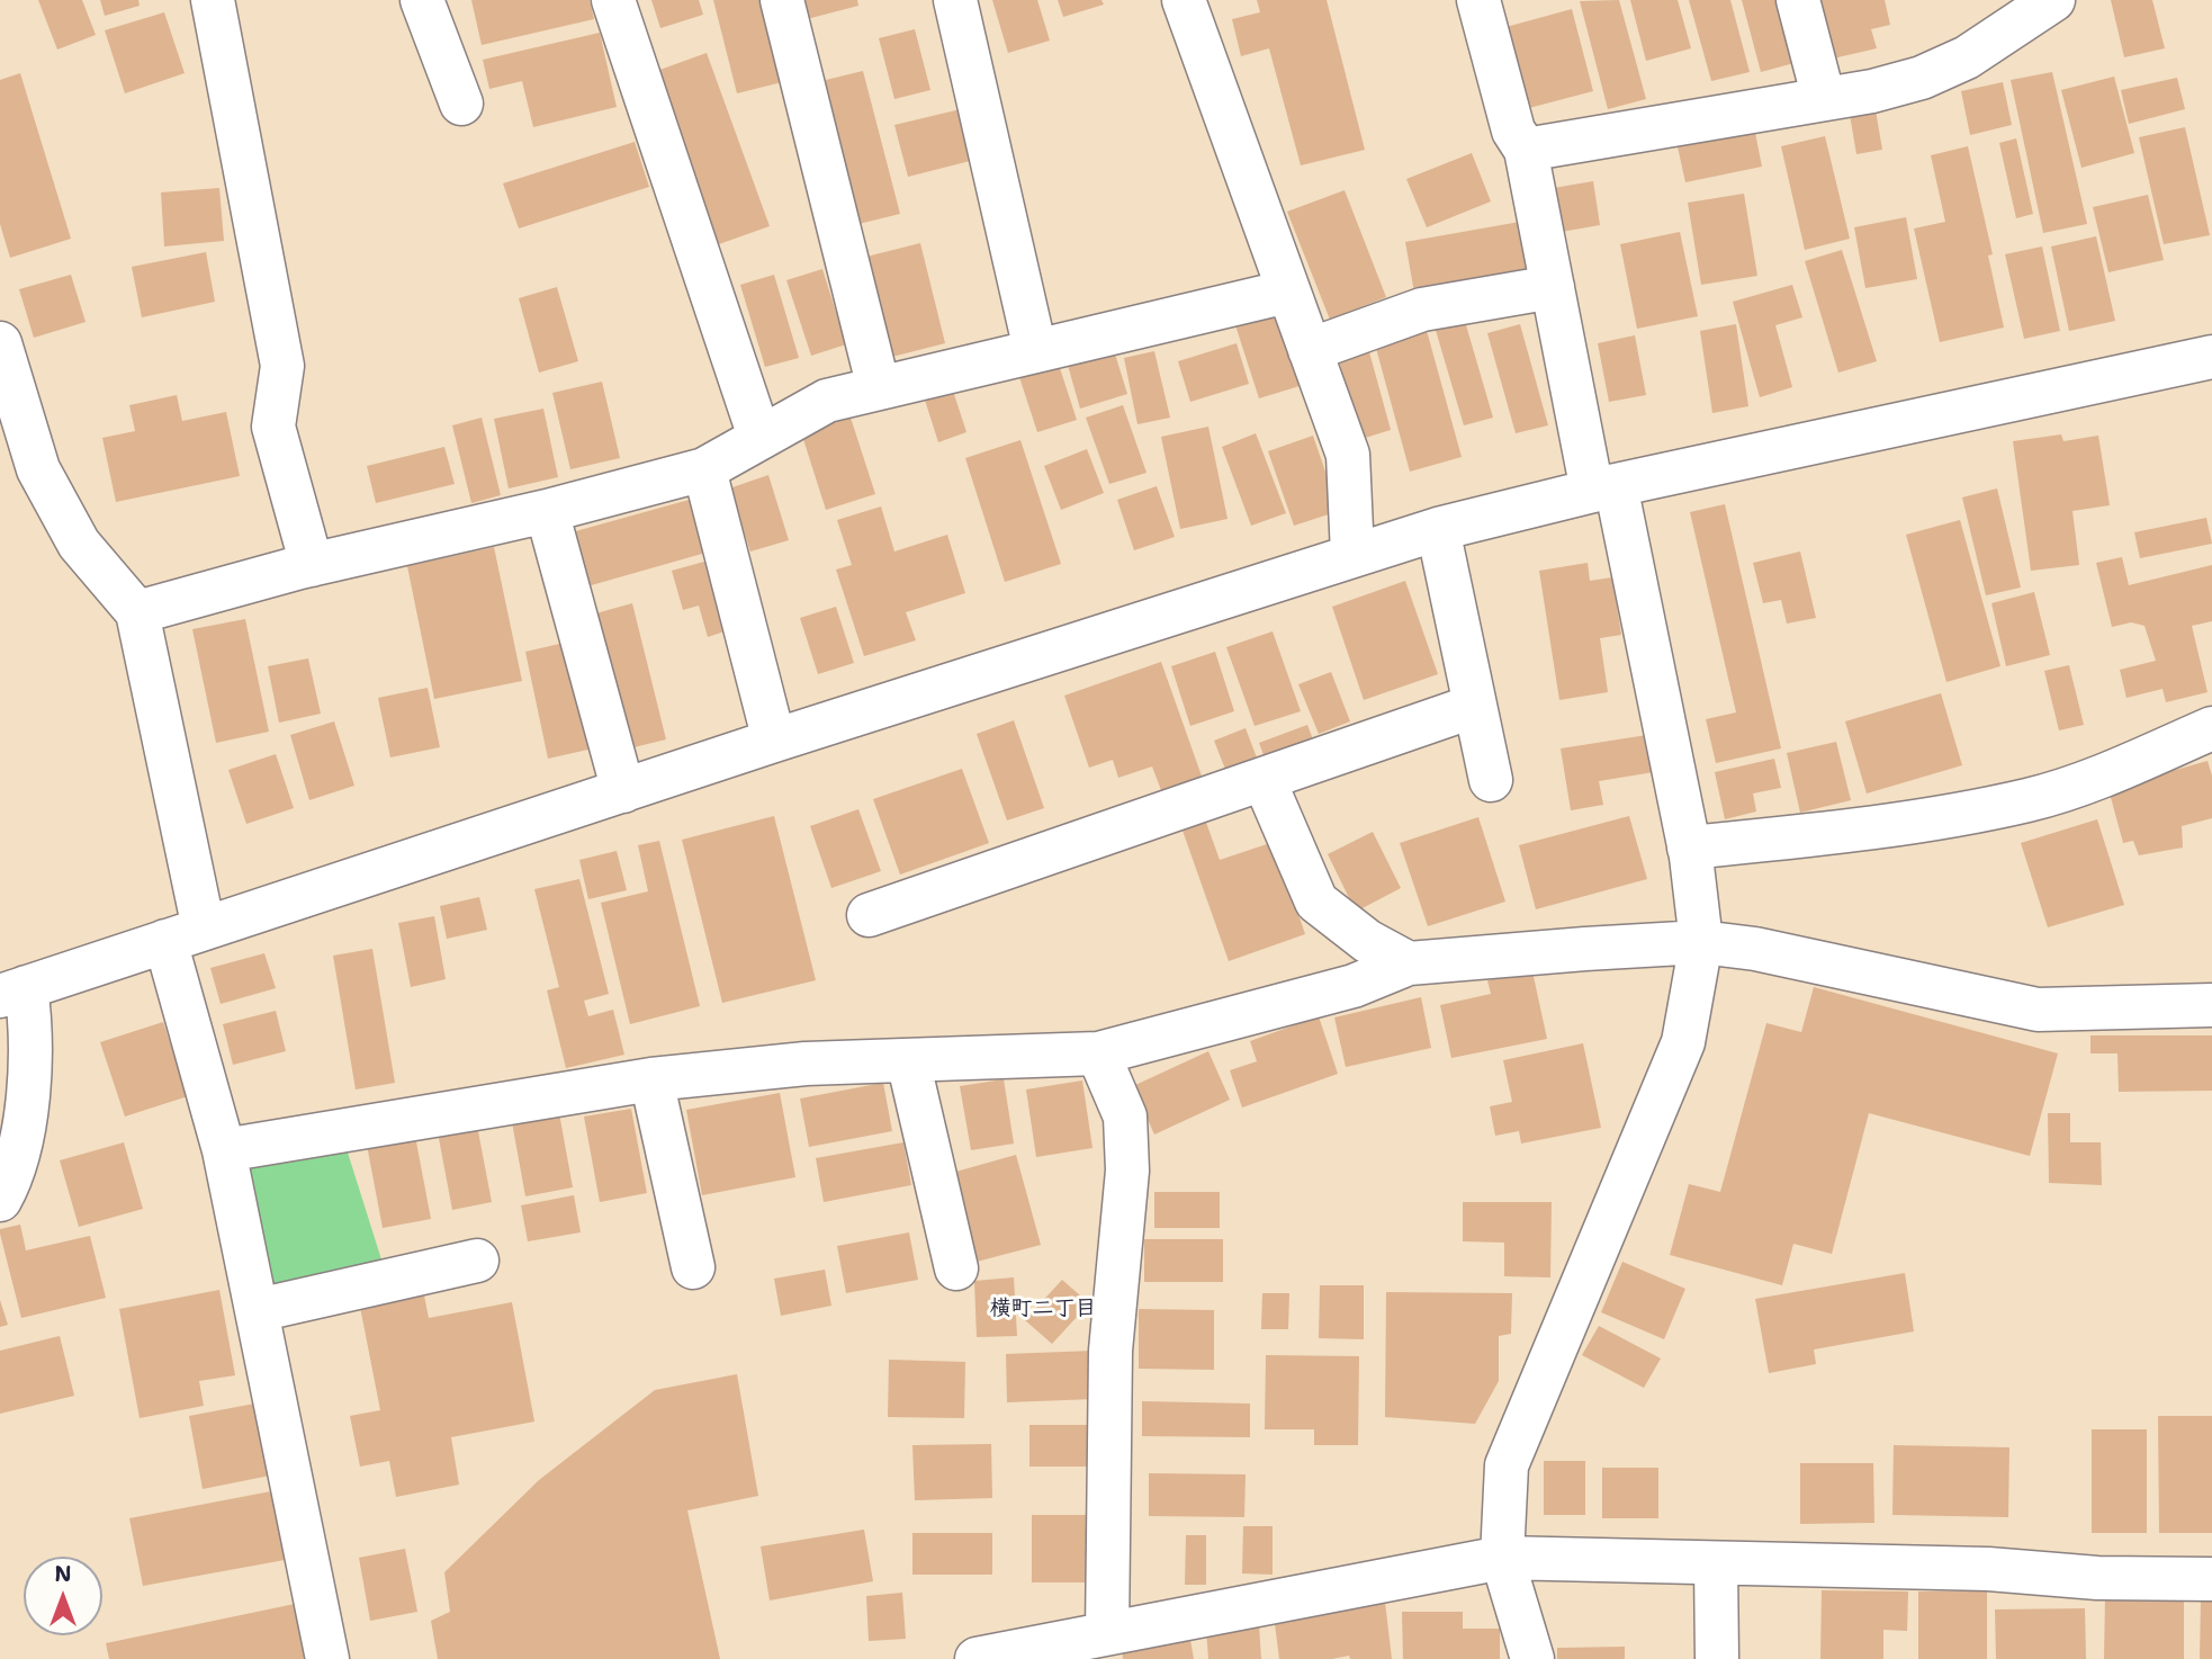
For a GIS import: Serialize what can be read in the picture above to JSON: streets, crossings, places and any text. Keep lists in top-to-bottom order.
{
  "districts": ["横町二丁目"],
  "north": "top"
}
